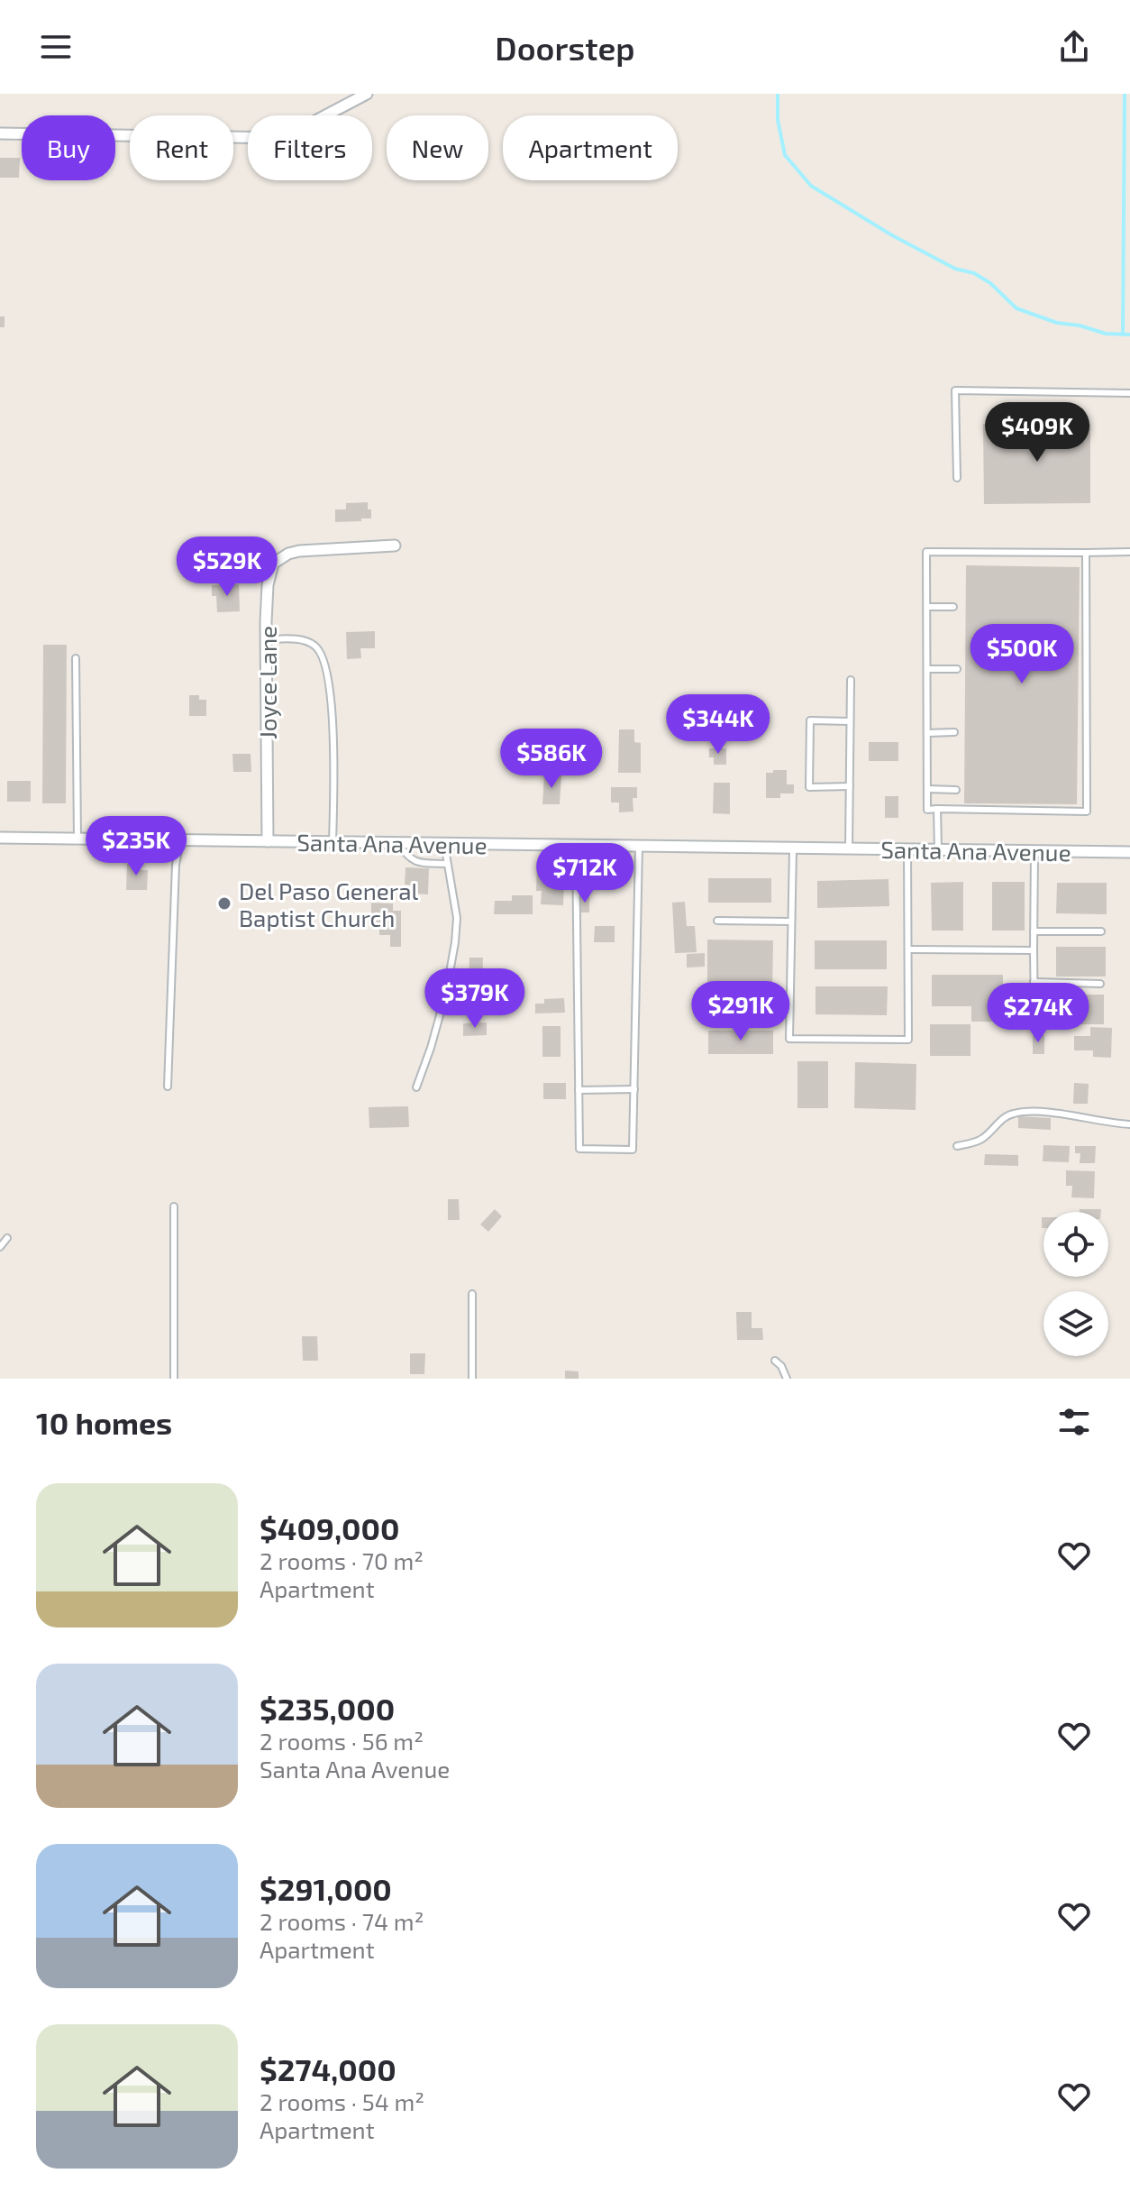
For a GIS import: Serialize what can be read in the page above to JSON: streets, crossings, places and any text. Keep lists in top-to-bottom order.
{
  "streets": {
    "street": ["Joyce Lane", "Santa Ana Avenue"]
  },
  "crossings": [
    ["Joyce Lane", "Santa Ana Avenue"]
  ],
  "places": ["Del Paso General Baptist Church"],
  "page": {
    "header": "Doorstep",
    "chip": [
      "Buy",
      "Rent",
      "Filters",
      "New",
      "Apartment"
    ],
    "price": [
      "$409K",
      "$529K",
      "$500K",
      "$344K",
      "$586K",
      "$235K",
      "$712K",
      "$379K",
      "$291K",
      "$274K"
    ],
    "heading": "10 homes",
    "list": [
      {
        "name": "$409,000",
        "note": "2 rooms · 70 m² · Apartment"
      },
      {
        "name": "$235,000",
        "note": "2 rooms · 56 m² · Santa Ana Avenue"
      },
      {
        "name": "$291,000",
        "note": "2 rooms · 74 m² · Apartment"
      },
      {
        "name": "$274,000",
        "note": "2 rooms · 54 m² · Apartment"
      }
    ]
  }
}
